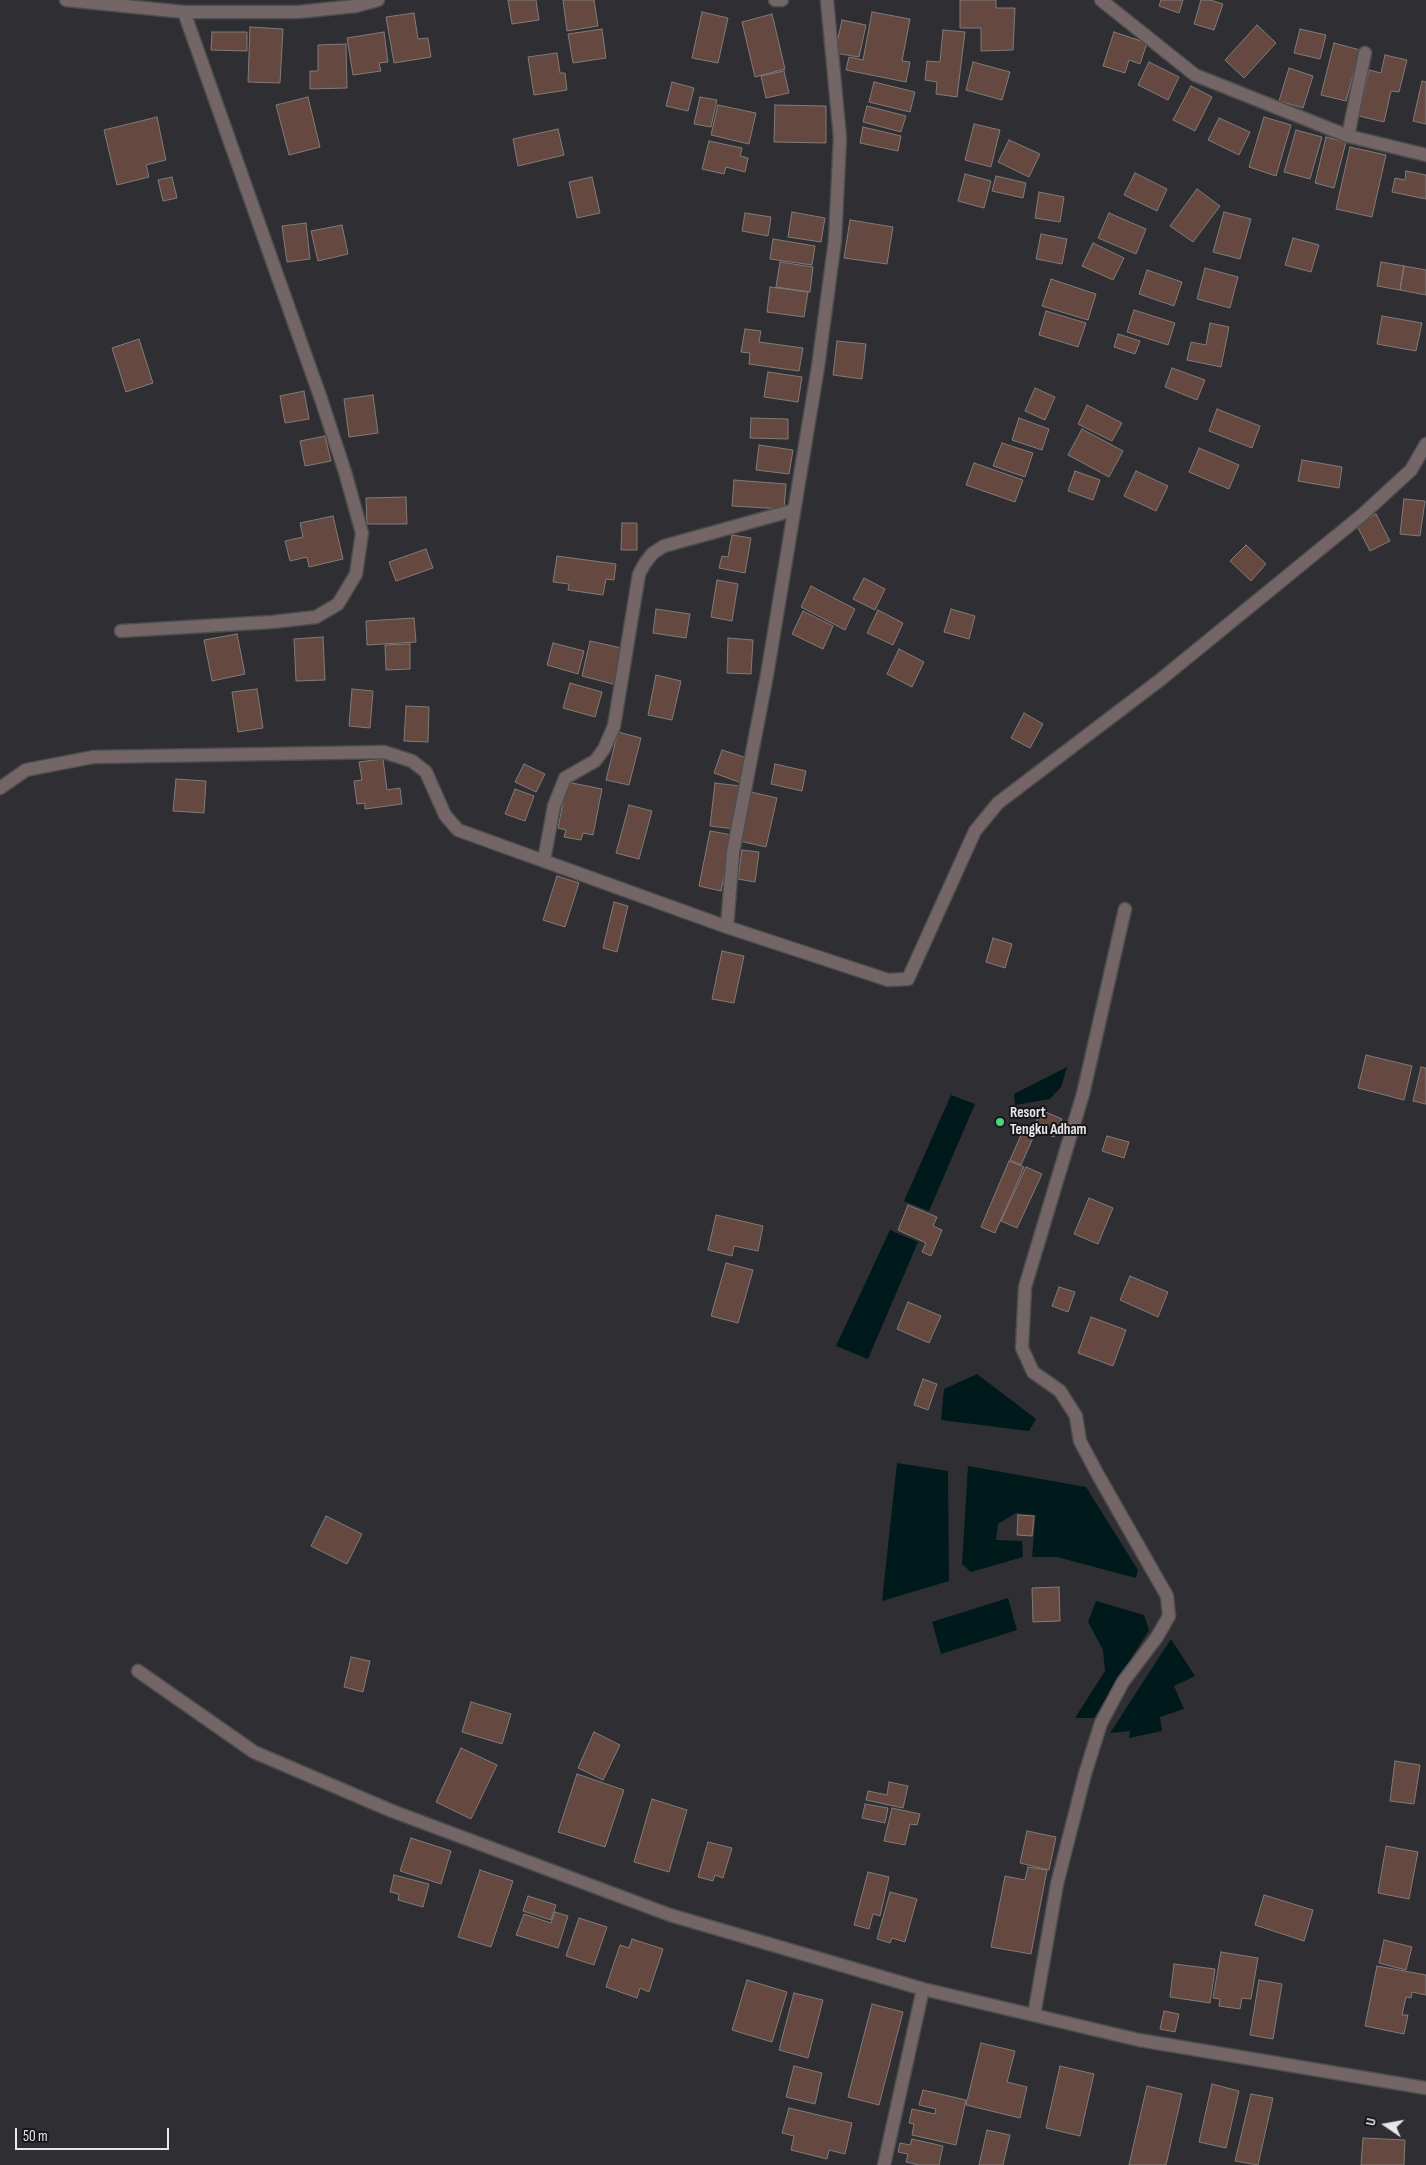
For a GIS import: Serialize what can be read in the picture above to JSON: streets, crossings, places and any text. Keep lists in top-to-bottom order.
{
  "places": ["Resort Tengku Adham"],
  "scale_bar": "50 m",
  "north": "left"
}
